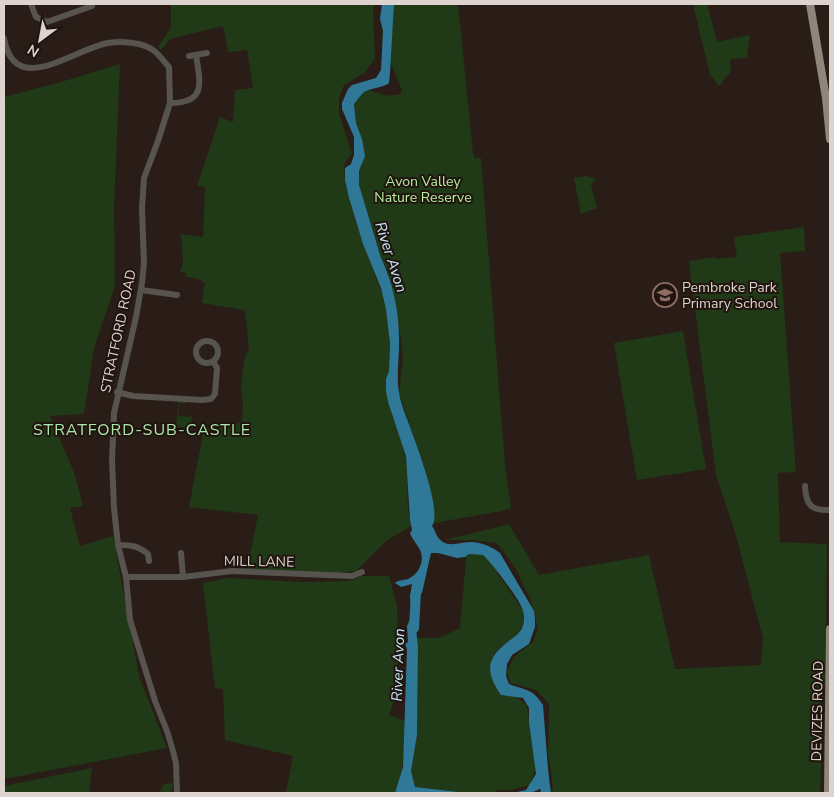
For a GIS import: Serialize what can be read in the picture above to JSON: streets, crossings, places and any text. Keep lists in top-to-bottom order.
{
  "streets": {
    "main road": ["DEVIZES ROAD"],
    "street": ["STRATFORD ROAD", "MILL LANE"]
  },
  "crossings": [
    ["STRATFORD ROAD", "MILL LANE"]
  ],
  "districts": ["STRATFORD-SUB-CASTLE"],
  "water": ["River Avon"],
  "parks": ["Avon Valley Nature Reserve"],
  "places": {
    "school or university": ["Pembroke Park Primary School"]
  },
  "north": "bottom left"
}
